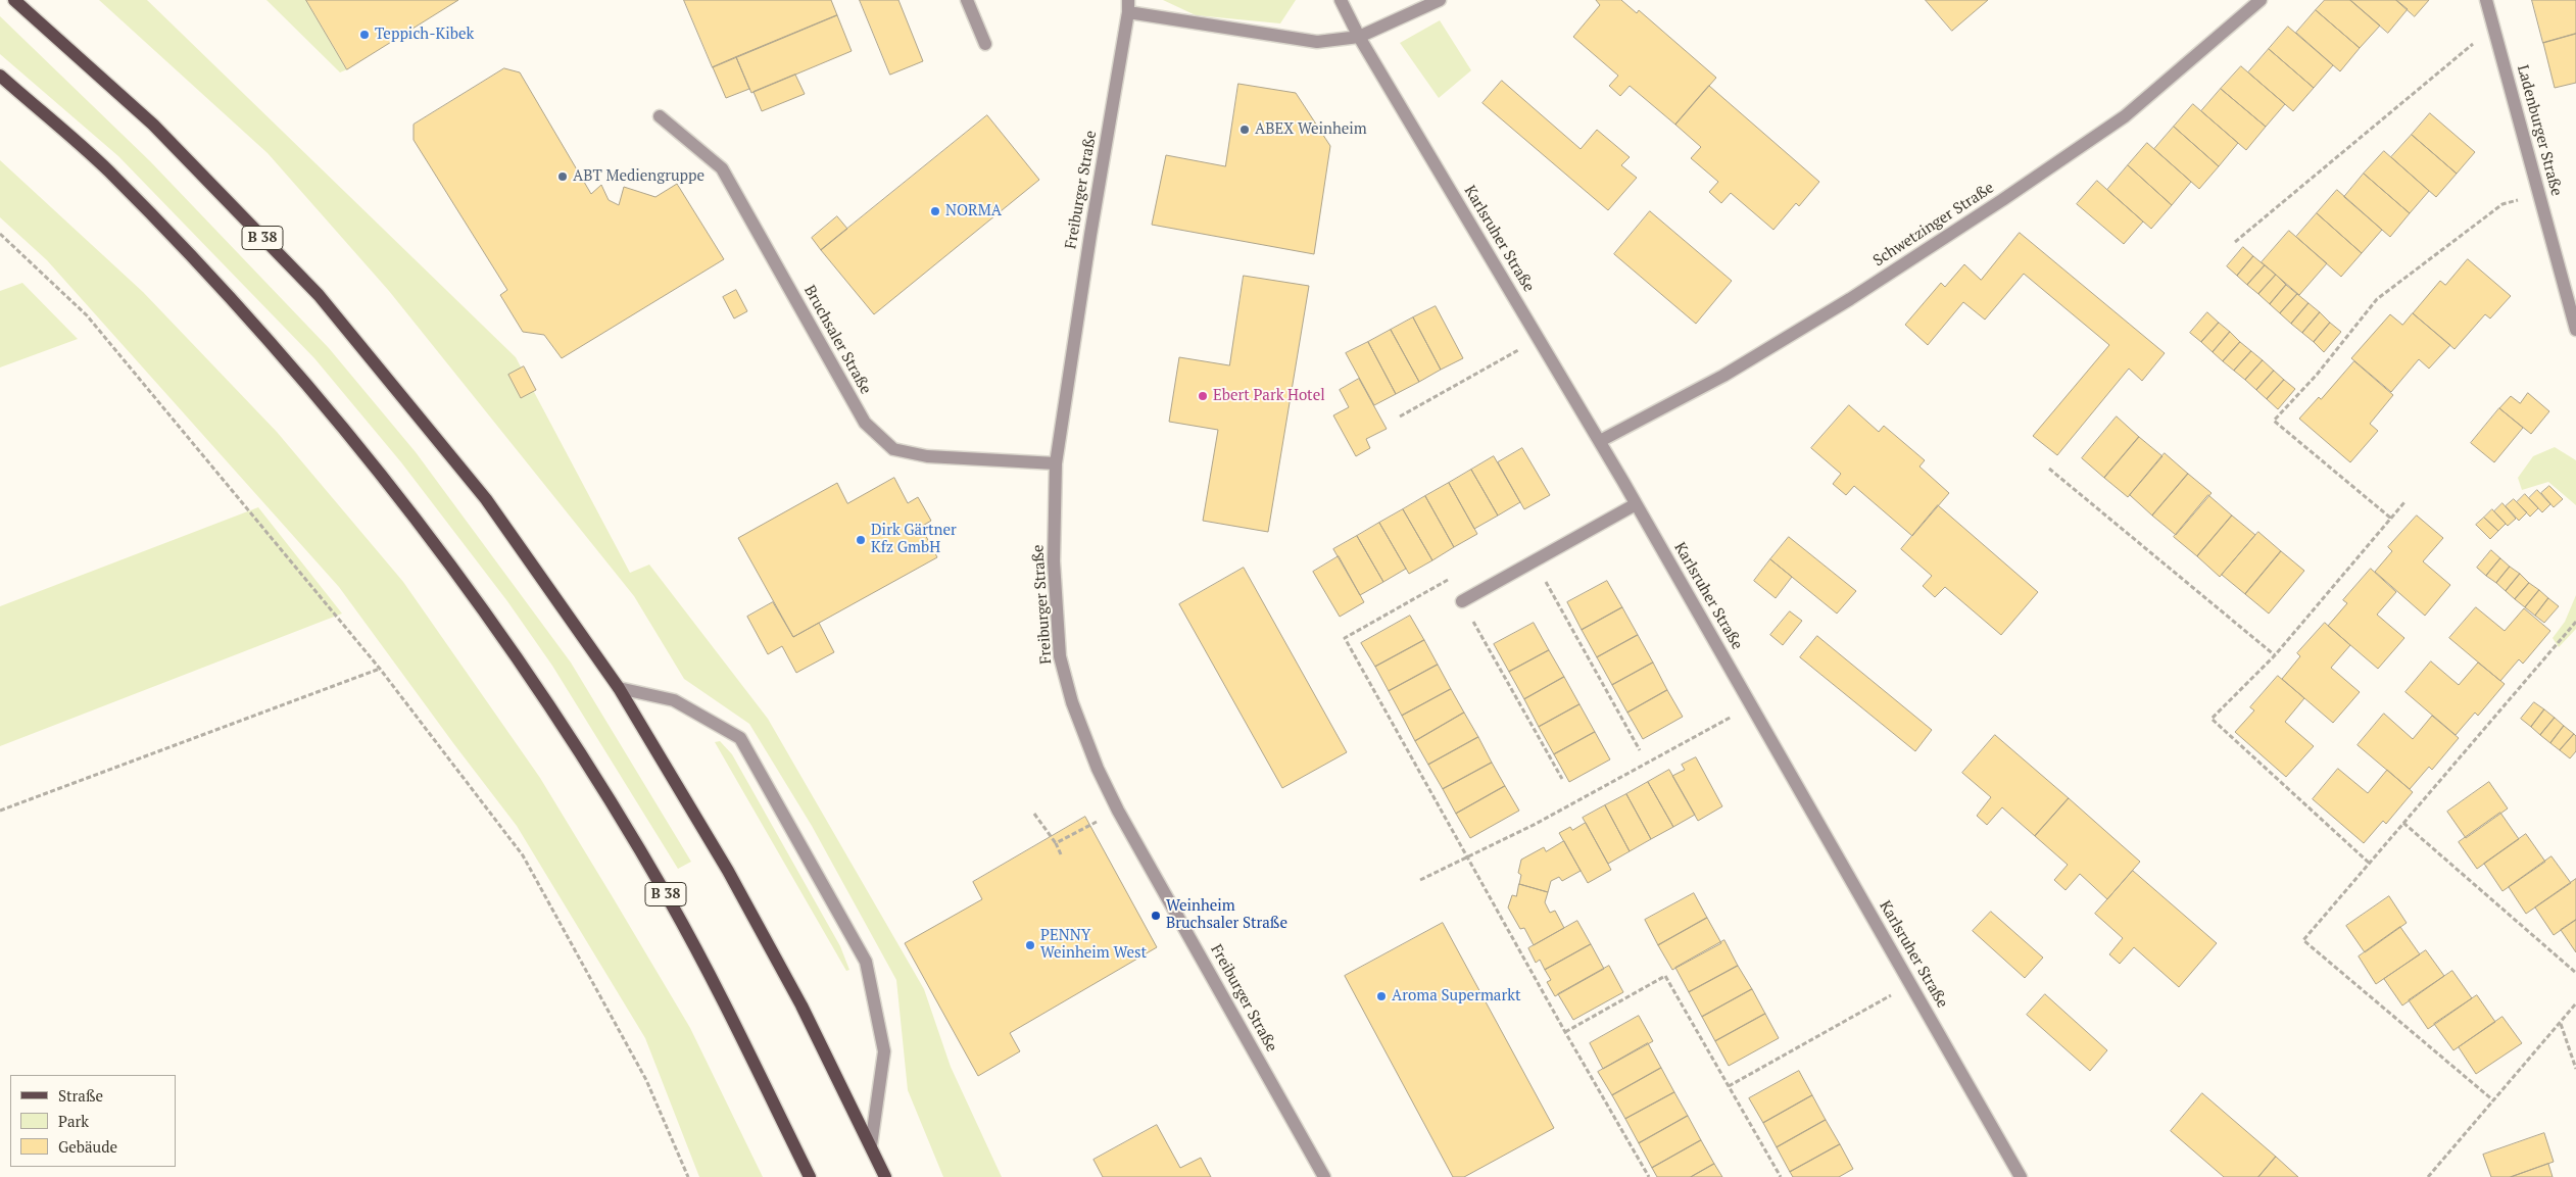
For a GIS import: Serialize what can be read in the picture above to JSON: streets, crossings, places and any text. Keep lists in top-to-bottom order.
{
  "streets": {
    "main road": ["B 38"],
    "street": [
      "Ladenburger Straße",
      "Freiburger Straße",
      "Schwetzinger Straße",
      "Karlsruher Straße",
      "Bruchsaler Straße"
    ]
  },
  "crossings": [
    ["Freiburger Straße", "Bruchsaler Straße"],
    ["Schwetzinger Straße", "Karlsruher Straße"]
  ],
  "places": [
    "Teppich-Kibek",
    "ABEX Weinheim",
    "ABT Mediengruppe",
    "NORMA",
    "Ebert Park Hotel",
    "Dirk Gärtner Kfz GmbH",
    "Weinheim Bruchsaler Straße",
    "PENNY Weinheim West",
    "Aroma Supermarkt"
  ],
  "legend": ["Straße", "Park", "Gebäude"]
}
